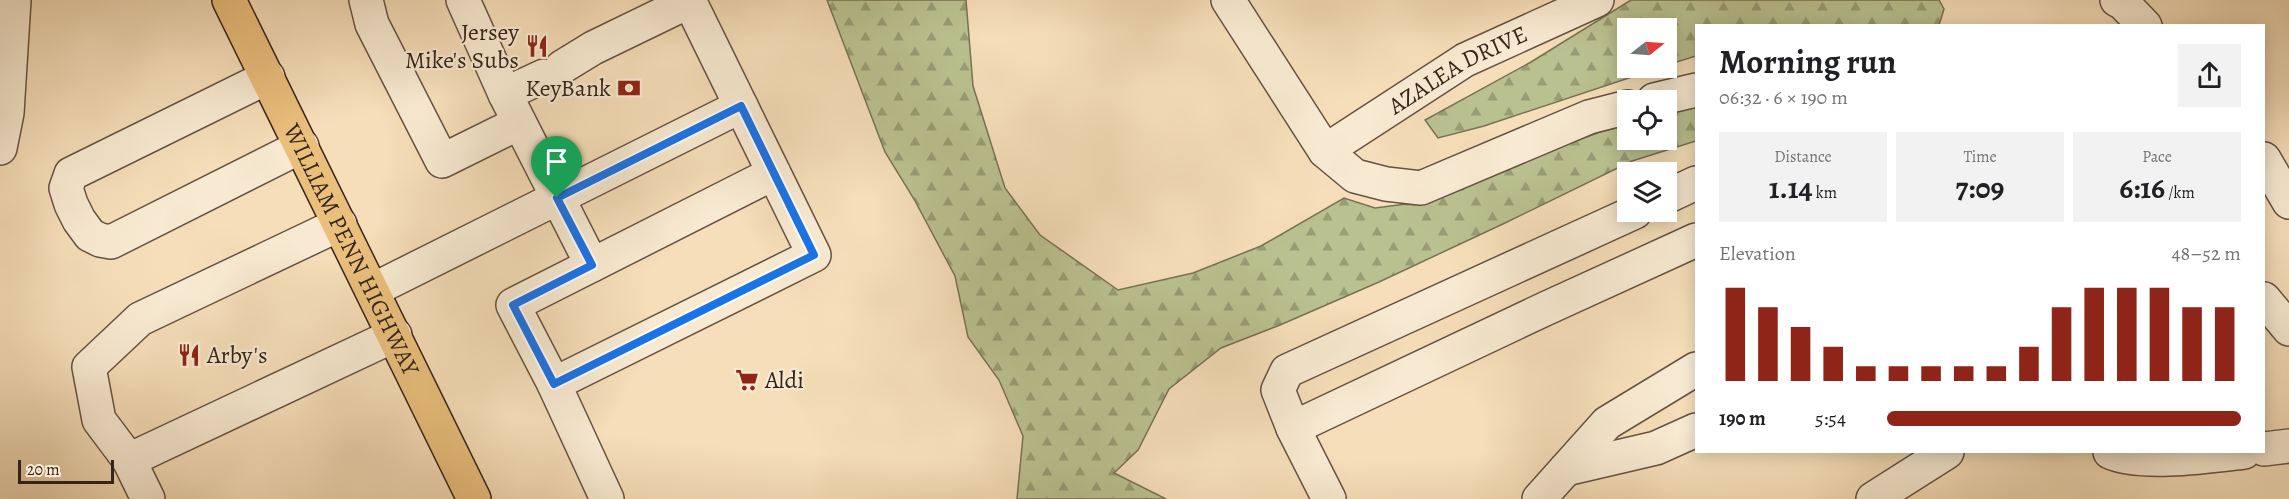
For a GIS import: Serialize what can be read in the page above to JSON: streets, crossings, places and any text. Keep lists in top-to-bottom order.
{
  "streets": {
    "highway": ["WILLIAM PENN HIGHWAY"],
    "street": ["AZALEA DRIVE"]
  },
  "places": {
    "restaurant": ["Jersey Mike's Subs", "Arby's"],
    "bank": ["KeyBank"],
    "supermarket": ["Aldi"]
  },
  "scale_bar": "20 m",
  "north": "right",
  "page": {
    "heading": ["Morning run", "06:32 · 6 × 190 m"],
    "stats": [
      ["Distance", "1.14 km"],
      ["Time", "7:09"],
      ["Pace", "6:16 /km"]
    ],
    "chart": ["Elevation", "48–52 m"],
    "list": [
      {
        "name": "190 m",
        "note": "5:54"
      }
    ],
    "scale": "20 m"
  }
}
